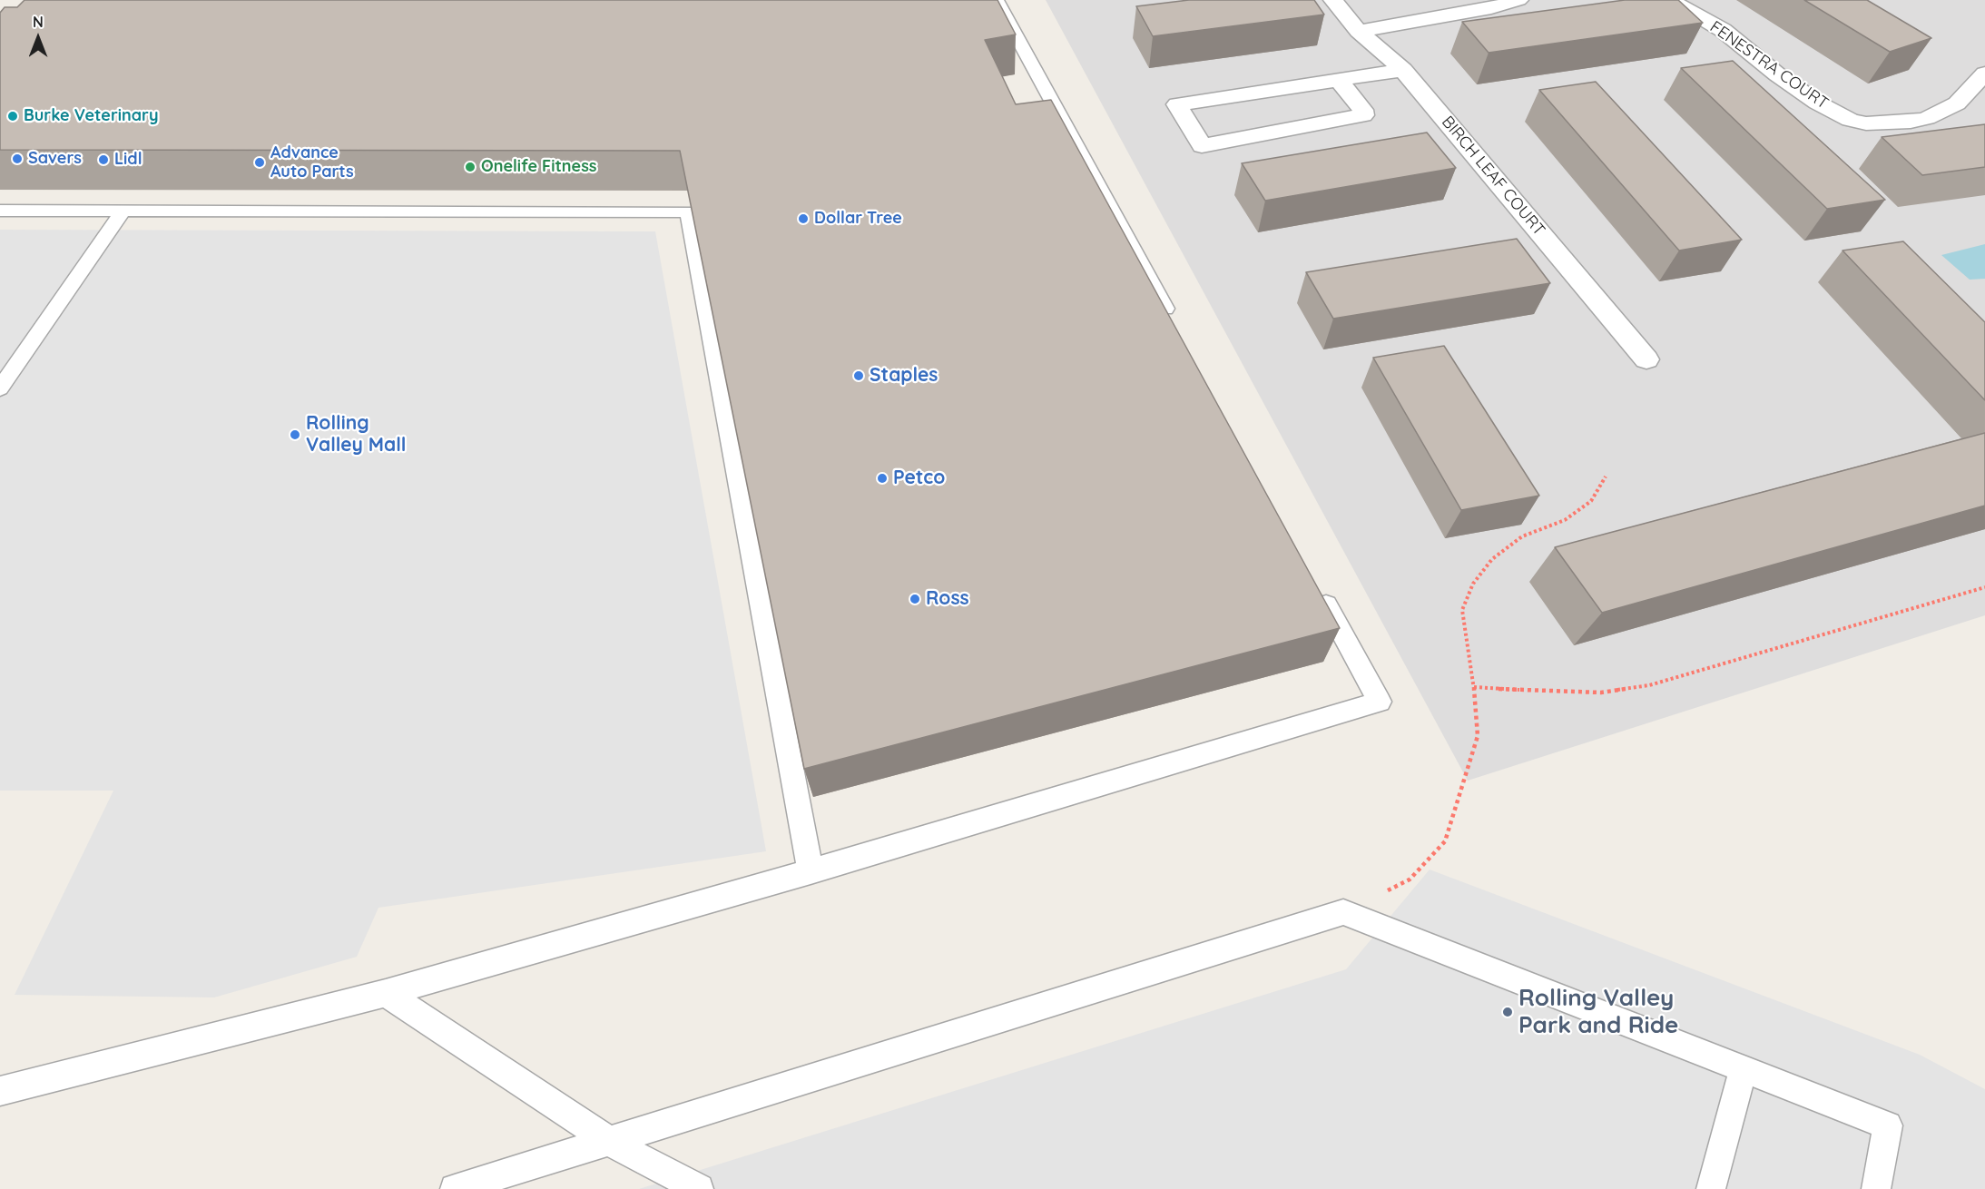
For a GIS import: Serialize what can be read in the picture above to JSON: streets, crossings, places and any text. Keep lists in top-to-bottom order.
{
  "streets": {
    "street": ["FENESTRA COURT", "BIRCH LEAF COURT"]
  },
  "places": [
    "Burke Veterinary",
    "Savers",
    "Lidl",
    "Advance Auto Parts",
    "Onelife Fitness",
    "Dollar Tree",
    "Staples",
    "Rolling Valley Mall",
    "Petco",
    "Ross",
    "Rolling Valley Park and Ride"
  ],
  "north": "top"
}
